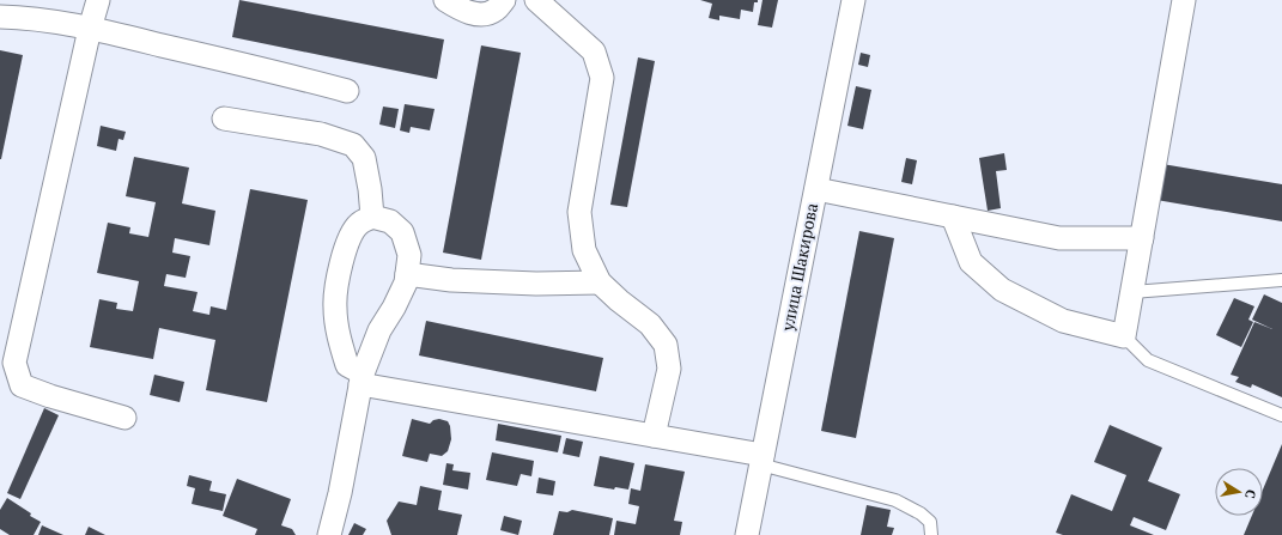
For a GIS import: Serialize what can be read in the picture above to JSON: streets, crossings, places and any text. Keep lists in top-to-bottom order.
{
  "streets": {
    "street": ["улица Шакирова"]
  },
  "north": "right"
}
